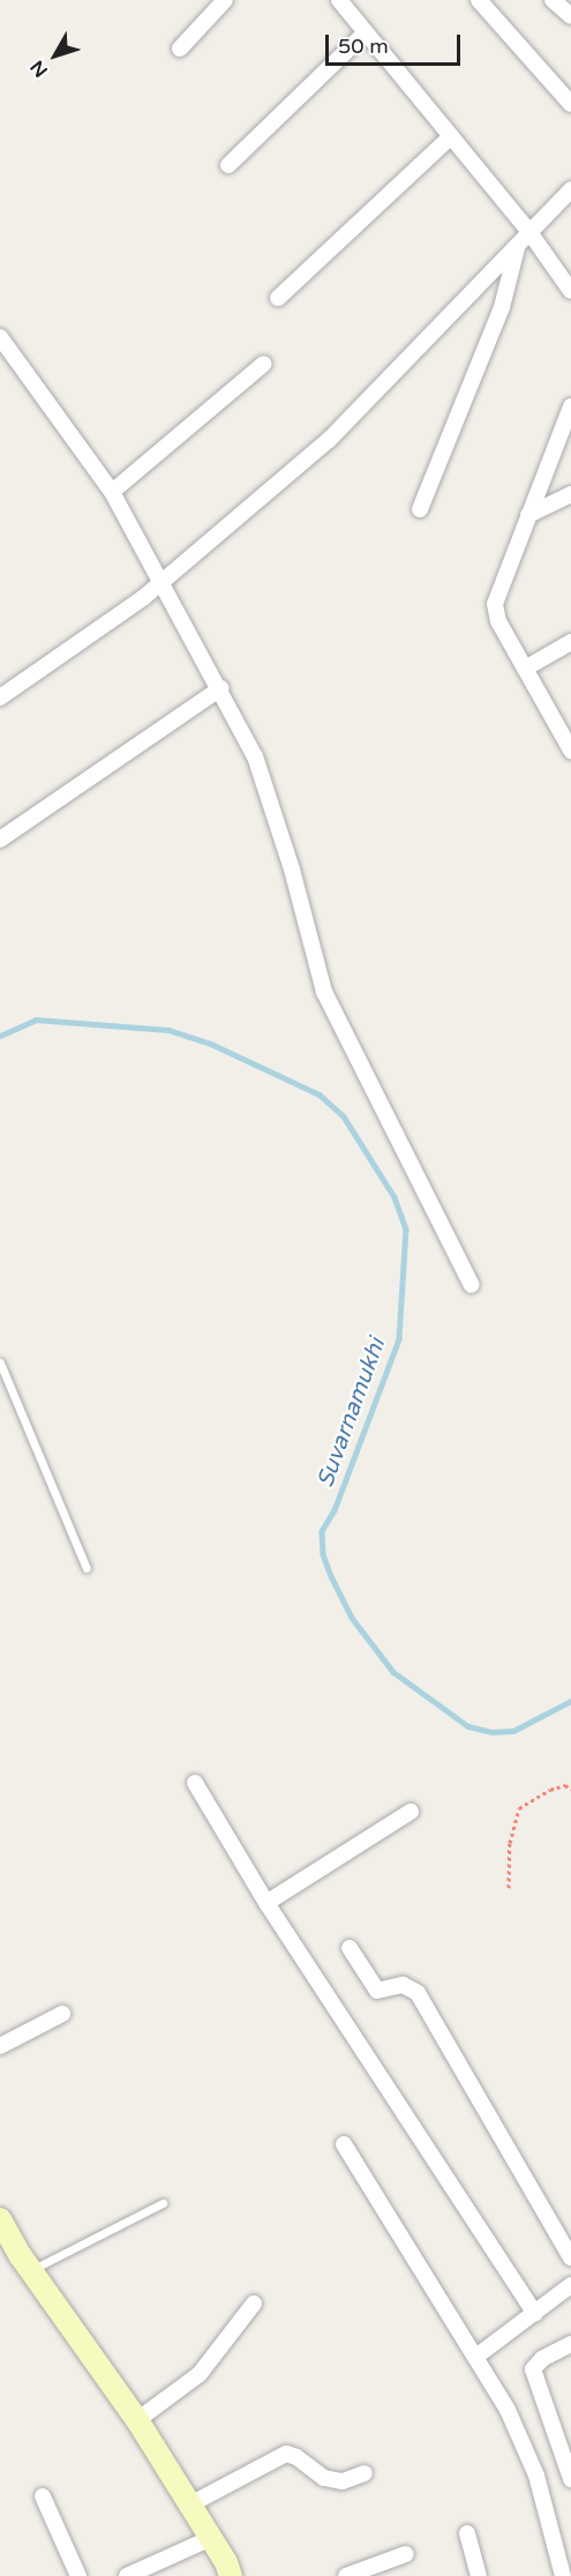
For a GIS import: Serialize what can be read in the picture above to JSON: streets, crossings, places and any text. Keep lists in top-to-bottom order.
{
  "water": ["Suvarnamukhi"],
  "scale_bar": "50 m",
  "north": "bottom left"
}
